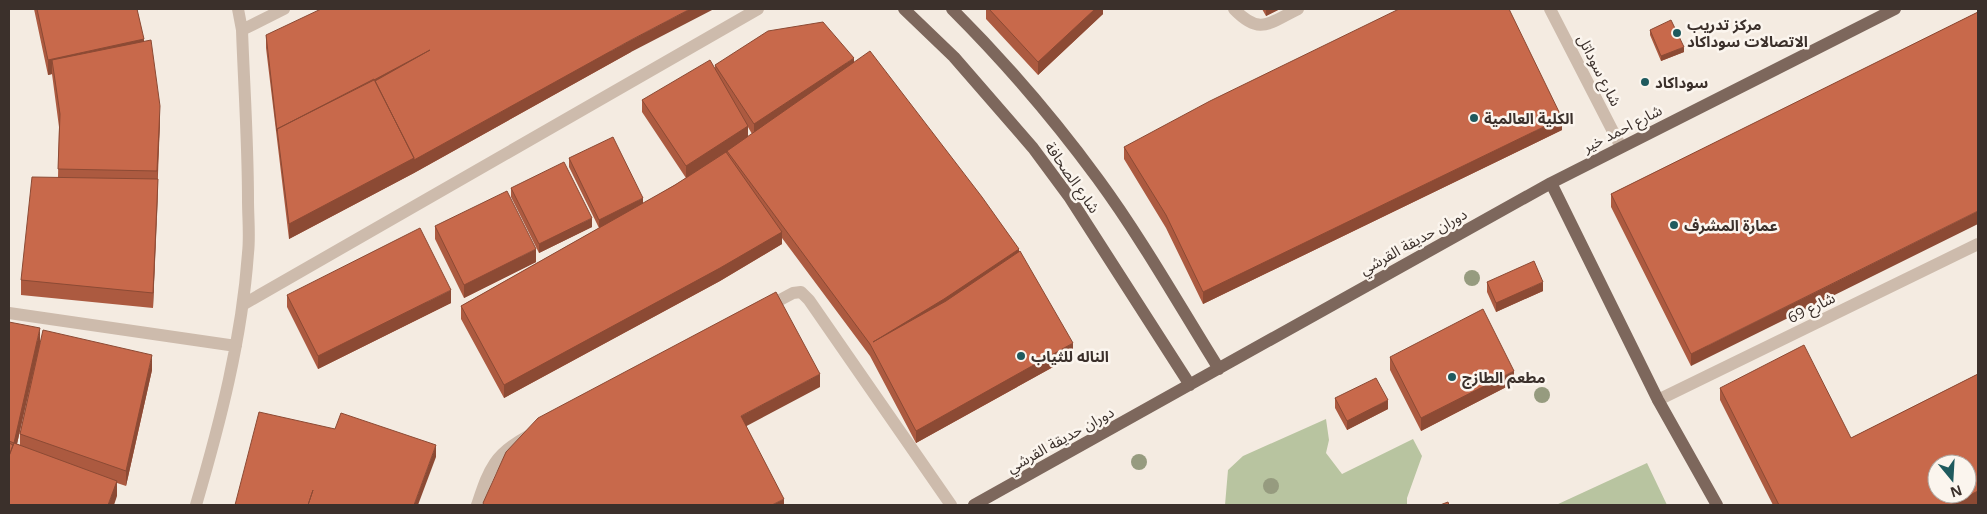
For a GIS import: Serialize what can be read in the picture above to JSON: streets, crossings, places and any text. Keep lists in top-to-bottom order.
{
  "streets": {
    "main road": ["شارع احمد خير", "شارع الصحافة", "دوران حديقة القرشي"],
    "street": ["شارع سوداتل", "شارع 69"]
  },
  "crossings": [
    ["شارع سوداتل", "شارع احمد خير"],
    ["شارع احمد خير", "دوران حديقة القرشي"],
    ["شارع الصحافة", "دوران حديقة القرشي"]
  ],
  "places": [
    "مركز تدريب الاتصالات سوداكاد",
    "سوداكاد",
    "الكلية العالمية",
    "عمارة المشرف",
    "الناله للثياب",
    "مطعم الطازج"
  ],
  "north": "bottom"
}
